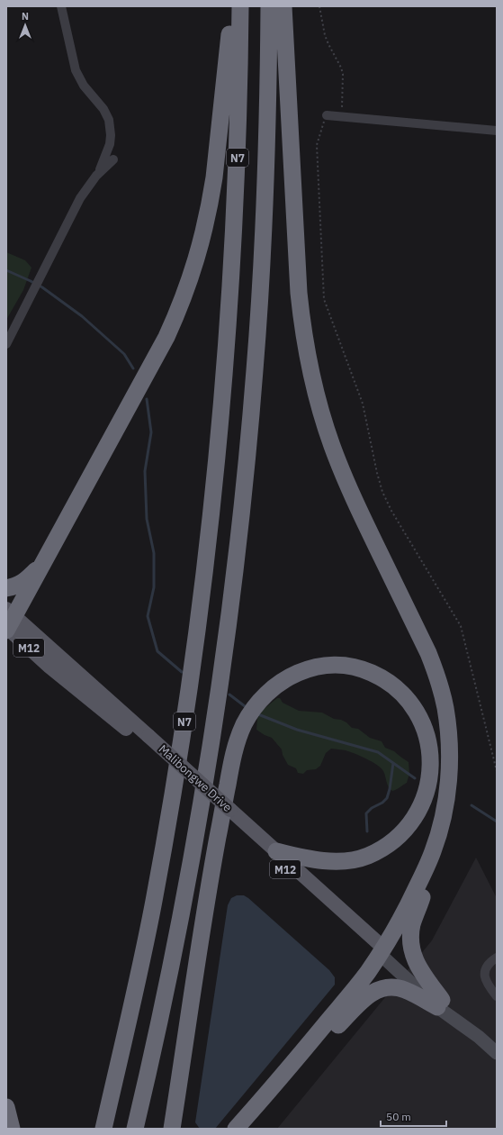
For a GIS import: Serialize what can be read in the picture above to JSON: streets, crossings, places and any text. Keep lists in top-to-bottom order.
{
  "streets": {
    "highway": ["N7"],
    "main road": ["M12", "Malibongwe Drive"]
  },
  "crossings": [
    ["M12", "Malibongwe Drive"]
  ],
  "scale_bar": "50 m",
  "north": "top"
}
